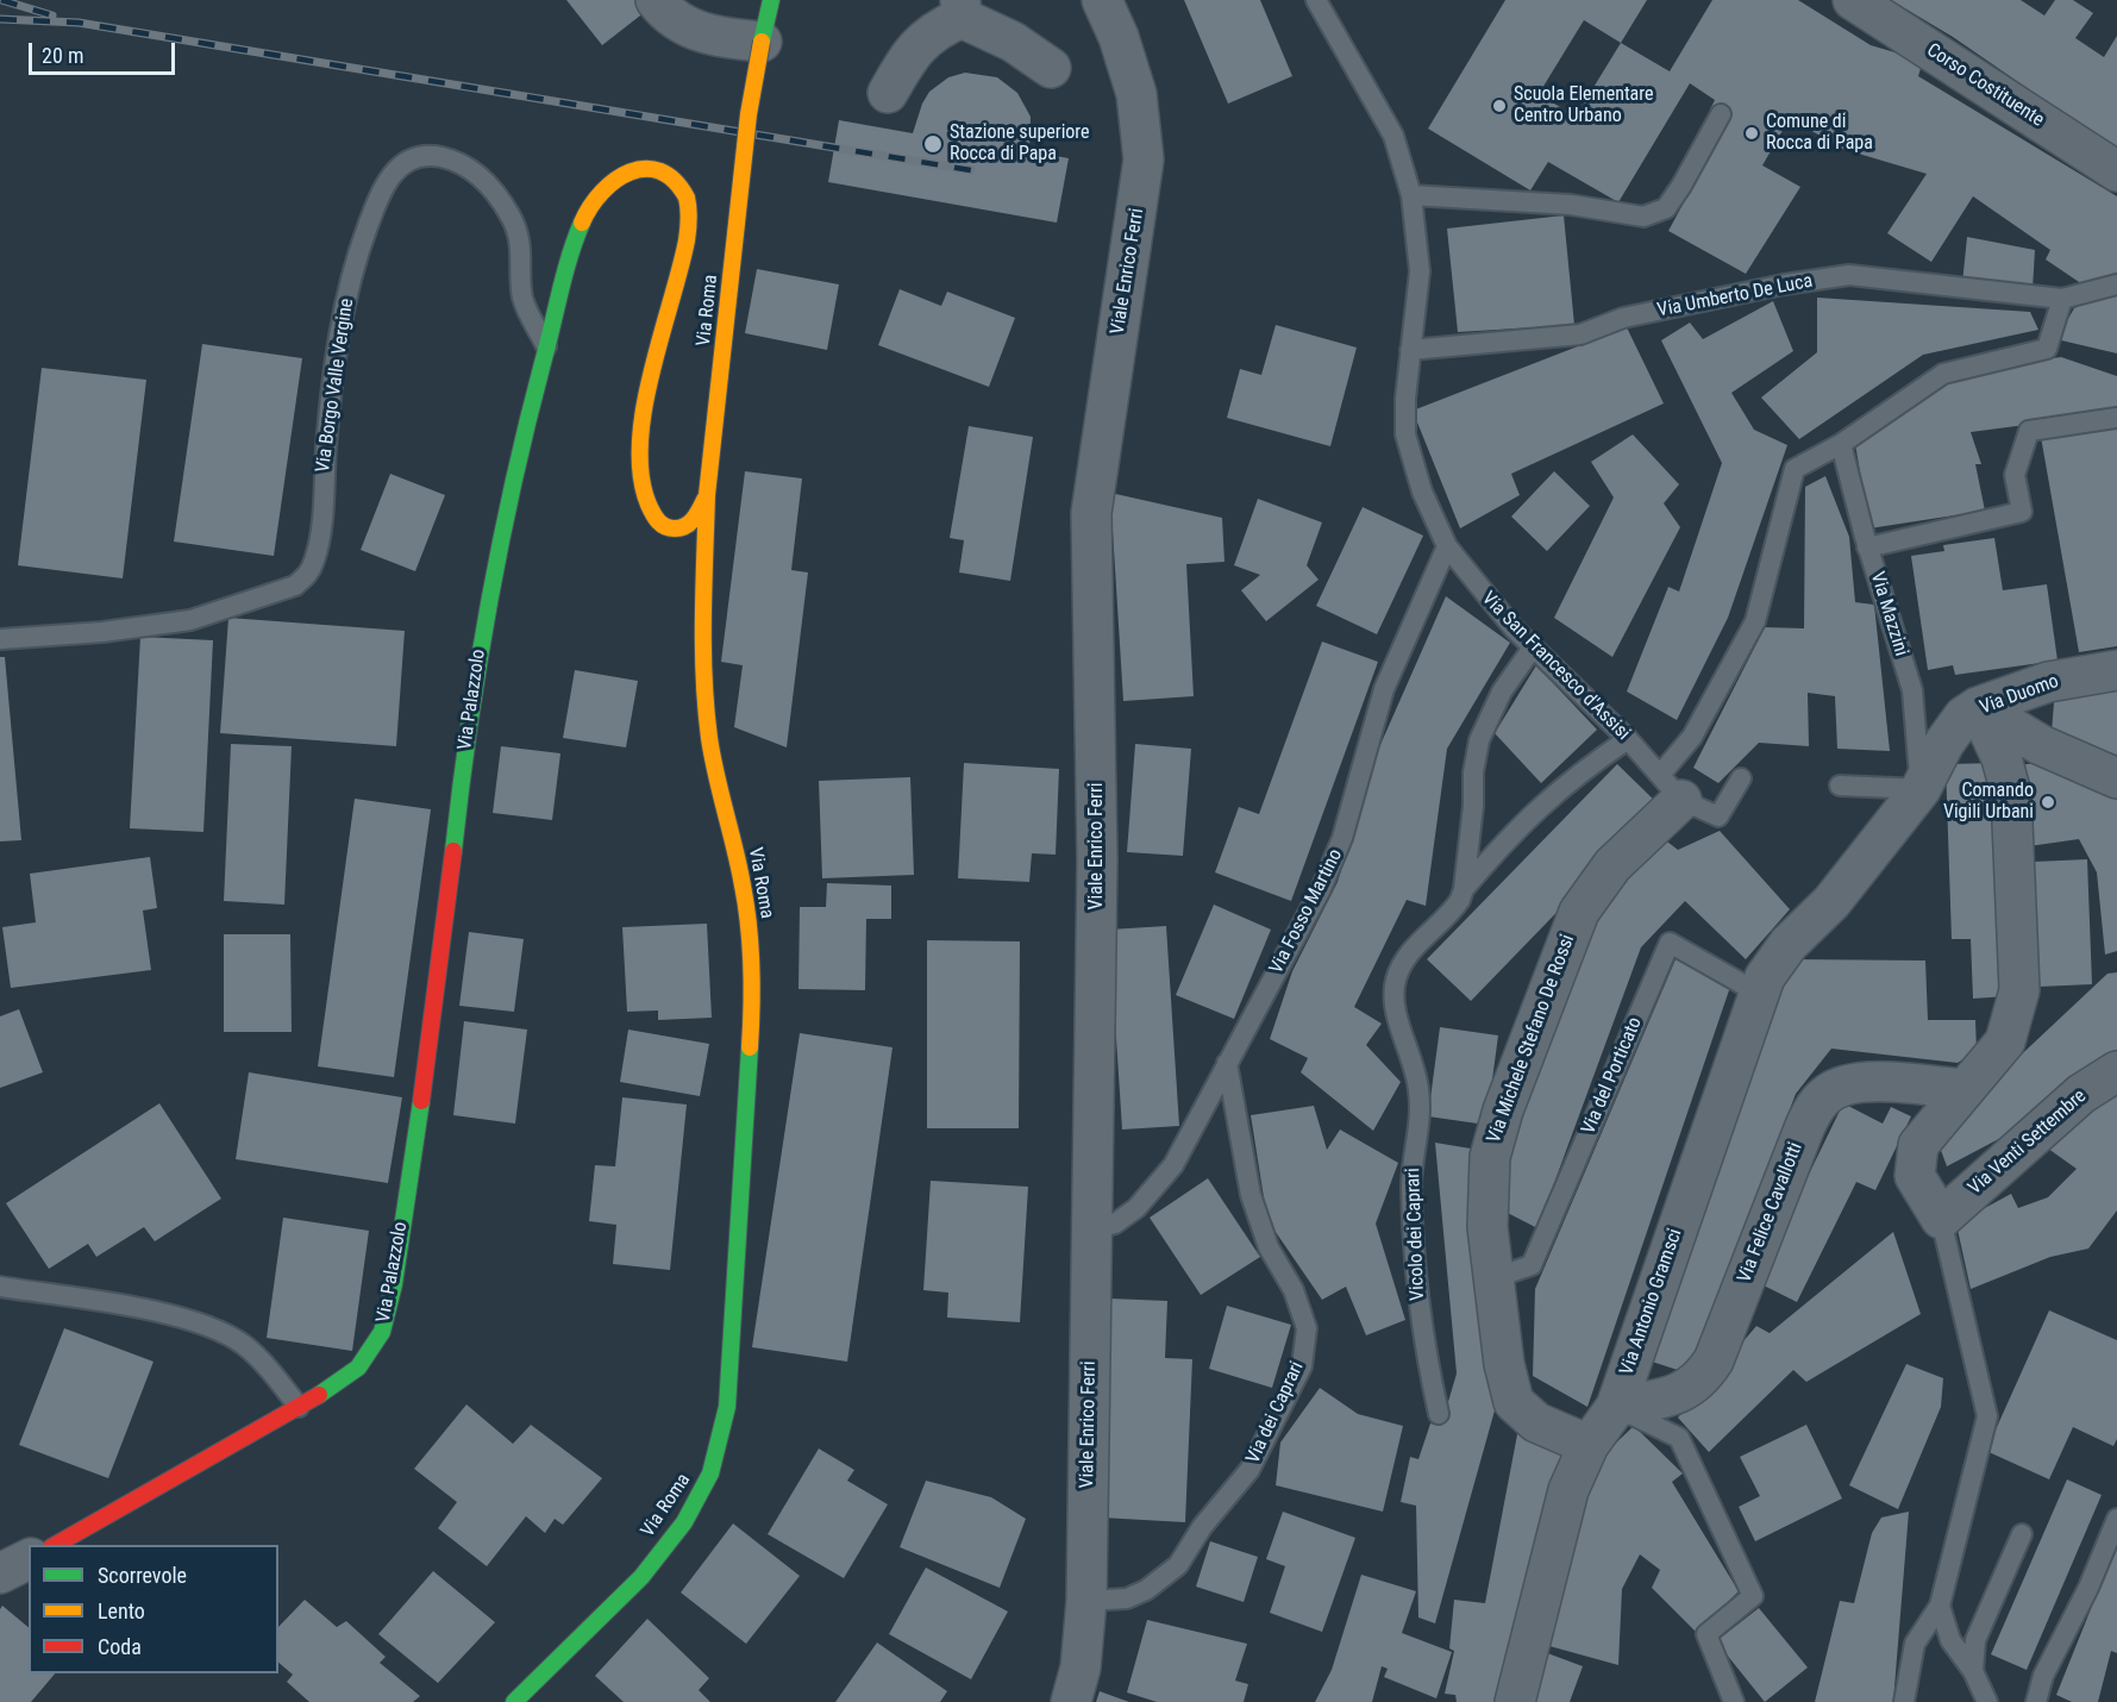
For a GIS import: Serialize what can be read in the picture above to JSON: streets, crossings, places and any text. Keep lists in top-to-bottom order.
{
  "streets": {
    "street": [
      "Corso Costituente",
      "Viale Enrico Ferri",
      "Via Roma",
      "Via Duomo",
      "Via Palazzolo",
      "Via Michele Stefano De Rossi",
      "Via Venti Settembre",
      "Via Felice Cavallotti",
      "Via Antonio Gramsci"
    ],
    "lane": [
      "Via Umberto De Luca",
      "Via Borgo Valle Vergine",
      "Via Mazzini",
      "Via San Francesco d'Assisi",
      "Via Fosso Martino",
      "Via del Porticato",
      "Vicolo dei Caprari",
      "Via dei Caprari"
    ]
  },
  "crossings": [
    ["Viale Enrico Ferri", "Via Fosso Martino"],
    ["Viale Enrico Ferri", "Via dei Caprari"],
    ["Via Umberto De Luca", "Via San Francesco d'Assisi"],
    ["Via Roma", "Via Palazzolo"],
    ["Via Borgo Valle Vergine", "Via Palazzolo"],
    ["Via Mazzini", "Via Duomo"],
    ["Via San Francesco d'Assisi", "Via Fosso Martino"],
    ["Via San Francesco d'Assisi", "Via Michele Stefano De Rossi"],
    ["Via Duomo", "Via Antonio Gramsci"],
    ["Via Fosso Martino", "Via dei Caprari"],
    ["Via Michele Stefano De Rossi", "Via del Porticato"],
    ["Via Michele Stefano De Rossi", "Via Antonio Gramsci"],
    ["Via del Porticato", "Via Antonio Gramsci"],
    ["Via Felice Cavallotti", "Via Antonio Gramsci"]
  ],
  "places": [
    "Scuola Elementare Centro Urbano",
    "Comune di Rocca di Papa",
    "Stazione superiore Rocca di Papa",
    "Comando Vigili Urbani"
  ],
  "legend": ["Scorrevole", "Lento", "Coda"],
  "scale_bar": "20 m"
}
